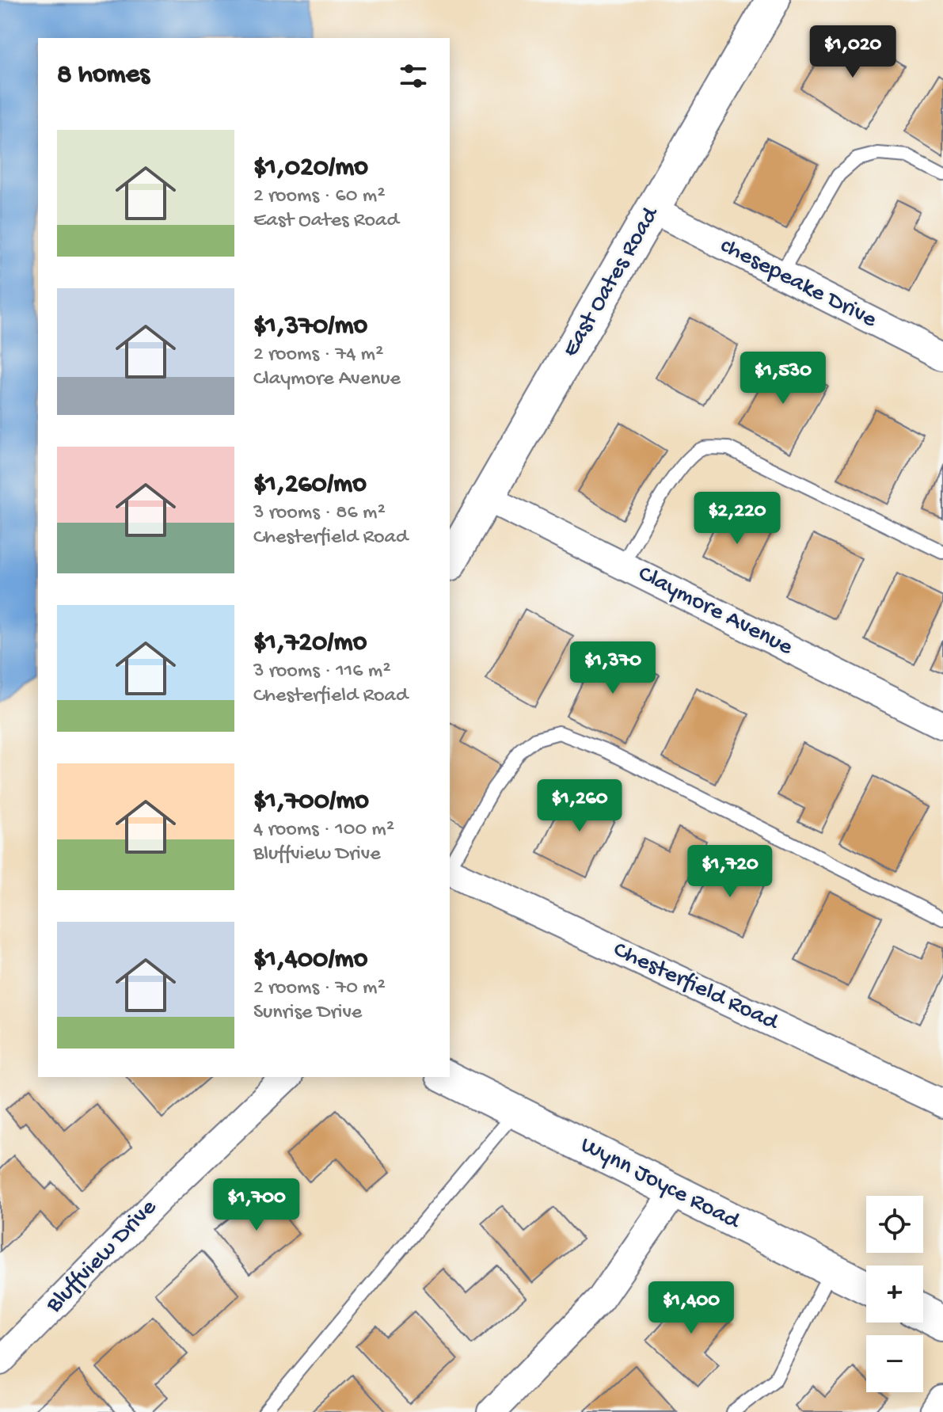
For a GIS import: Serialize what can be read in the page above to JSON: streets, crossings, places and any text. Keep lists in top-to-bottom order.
{
  "streets": {
    "street": [
      "East Oates Road",
      "chesepeake Drive",
      "Claymore Avenue",
      "Chesterfield Road",
      "Wynn Joyce Road",
      "Bluffview Drive"
    ]
  },
  "crossings": [
    ["East Oates Road", "chesepeake Drive"],
    ["East Oates Road", "Claymore Avenue"]
  ],
  "page": {
    "price": [
      "$1,020",
      "$1,530",
      "$2,220",
      "$1,370",
      "$1,260",
      "$1,720",
      "$1,700",
      "$1,400"
    ],
    "heading": "8 homes",
    "list": [
      {
        "name": "$1,020/mo",
        "note": "2 rooms · 60 m² · East Oates Road"
      },
      {
        "name": "$1,370/mo",
        "note": "2 rooms · 74 m² · Claymore Avenue"
      },
      {
        "name": "$1,260/mo",
        "note": "3 rooms · 86 m² · Chesterfield Road"
      },
      {
        "name": "$1,720/mo",
        "note": "3 rooms · 116 m² · Chesterfield Road"
      },
      {
        "name": "$1,700/mo",
        "note": "4 rooms · 100 m² · Bluffview Drive"
      },
      {
        "name": "$1,400/mo",
        "note": "2 rooms · 70 m² · Sunrise Drive"
      }
    ],
    "map_buttons": ["+", "−"]
  }
}
